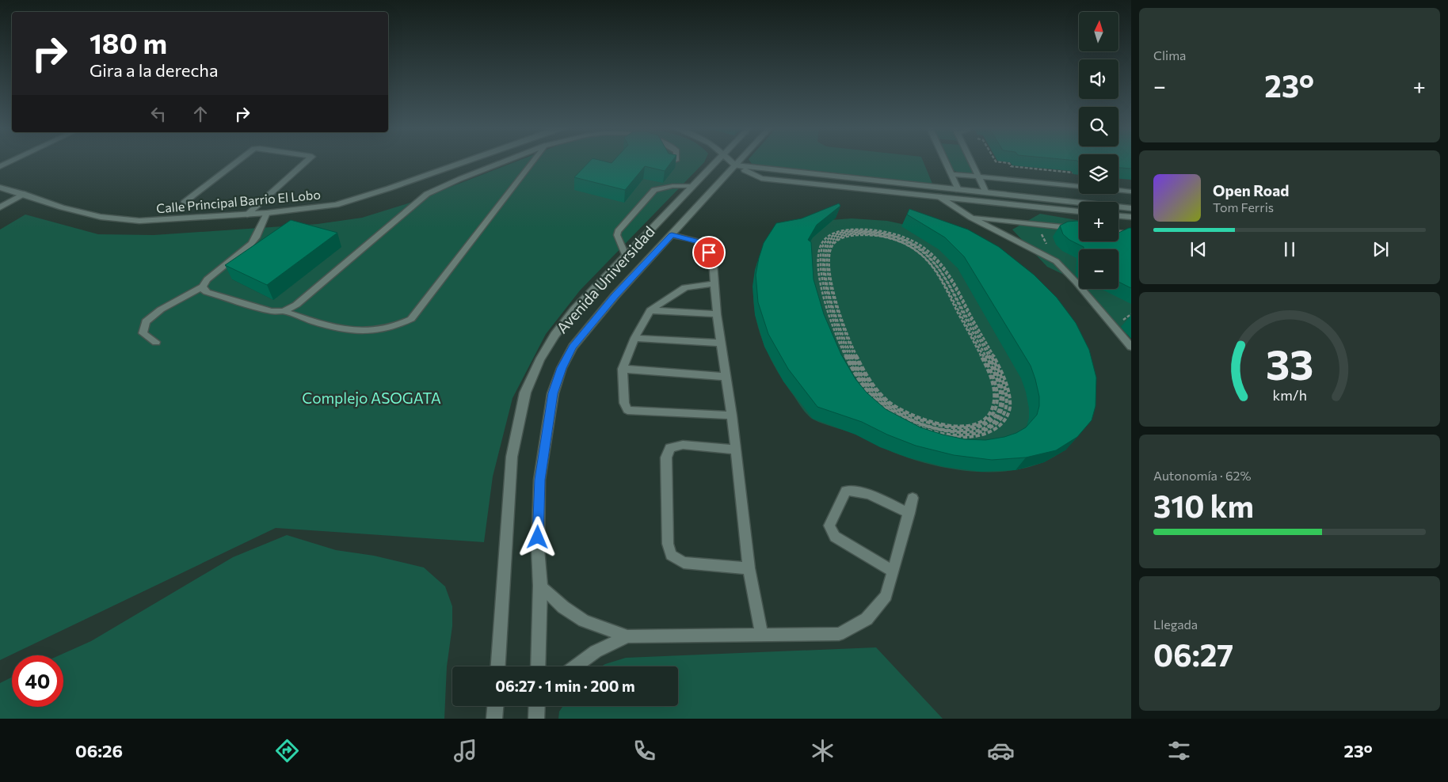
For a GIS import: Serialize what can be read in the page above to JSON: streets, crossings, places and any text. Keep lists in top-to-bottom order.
{
  "streets": {
    "street": ["Calle Principal Barrio El Lobo", "Avenida Universidad"]
  },
  "parks": ["Complejo ASOGATA"],
  "north": "top",
  "page": {
    "tile": [
      "Clima",
      ["Autonomía · 62%", "310 km"],
      ["Llegada", "06:27"]
    ],
    "map_buttons": ["+", "−"],
    "turn": ["180 m", "Gira a la derecha"],
    "heat": ["−", "23°", "+"],
    "song": ["Open Road", "Tom Ferris"],
    "limit": "40",
    "trip": "06:27 · 1 min · 200 m",
    "tabs": ["06:26", "23°"],
    "gauge": ["33", "km/h"]
  }
}
